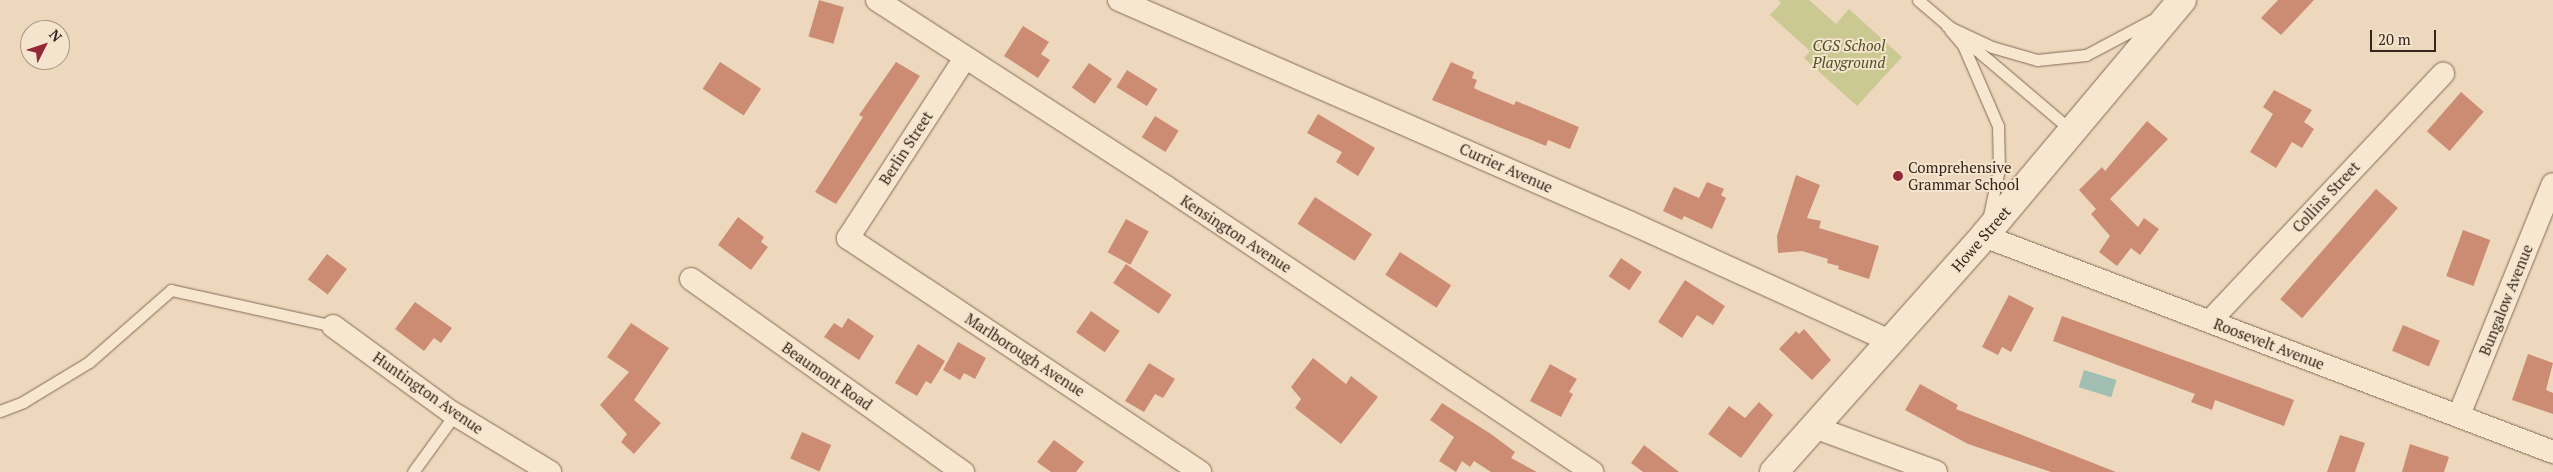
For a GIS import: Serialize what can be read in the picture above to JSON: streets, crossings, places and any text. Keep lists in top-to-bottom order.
{
  "streets": {
    "main road": ["Howe Street"],
    "street": [
      "Berlin Street",
      "Currier Avenue",
      "Collins Street",
      "Kensington Avenue",
      "Bungalow Avenue",
      "Roosevelt Avenue",
      "Marlborough Avenue",
      "Beaumont Road",
      "Huntington Avenue"
    ]
  },
  "crossings": [
    ["Berlin Street", "Kensington Avenue"],
    ["Berlin Street", "Marlborough Avenue"],
    ["Currier Avenue", "Howe Street"],
    ["Collins Street", "Roosevelt Avenue"],
    ["Howe Street", "Roosevelt Avenue"],
    ["Bungalow Avenue", "Roosevelt Avenue"]
  ],
  "parks": ["CGS School Playground"],
  "places": ["Comprehensive Grammar School"],
  "scale_bar": "20 m",
  "north": "top right"
}
